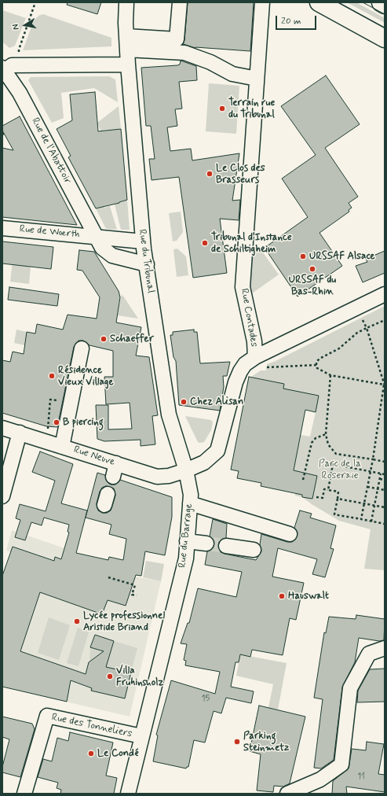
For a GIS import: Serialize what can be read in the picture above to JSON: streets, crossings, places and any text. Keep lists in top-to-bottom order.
{
  "streets": {
    "street": [
      "Rue de l'Abattoir",
      "Rue de Wœrth",
      "Rue du Tribunal",
      "Rue Contades",
      "Rue Neuve",
      "Rue du Barrage",
      "Rue des Tonneliers"
    ]
  },
  "crossings": [
    ["Rue de l'Abattoir", "Rue de Wœrth"],
    ["Rue de l'Abattoir", "Rue du Tribunal"],
    ["Rue du Tribunal", "Rue Neuve"],
    ["Rue du Tribunal", "Rue du Barrage"],
    ["Rue Neuve", "Rue du Barrage"],
    ["Rue du Barrage", "Rue des Tonneliers"]
  ],
  "parks": ["Parc de la Roseraie"],
  "places": [
    "Terrain rue du Tribunal",
    "Le Clos des Brasseurs",
    "Tribunal d'Instance de Schiltigheim",
    "URSSAF Alsace",
    "URSSAF du Bas-Rhin",
    "Schaeffer",
    "Résidence Vieux Village",
    "Chez Alisan",
    "B piercing",
    "Hauswalt",
    "Lycée professionnel Aristide Briand",
    "Villa Fruhinsholz",
    "Parking Steinmetz",
    "Le Condé"
  ],
  "house_numbers": ["15", "11"],
  "scale_bar": "20 m",
  "north": "left"
}
